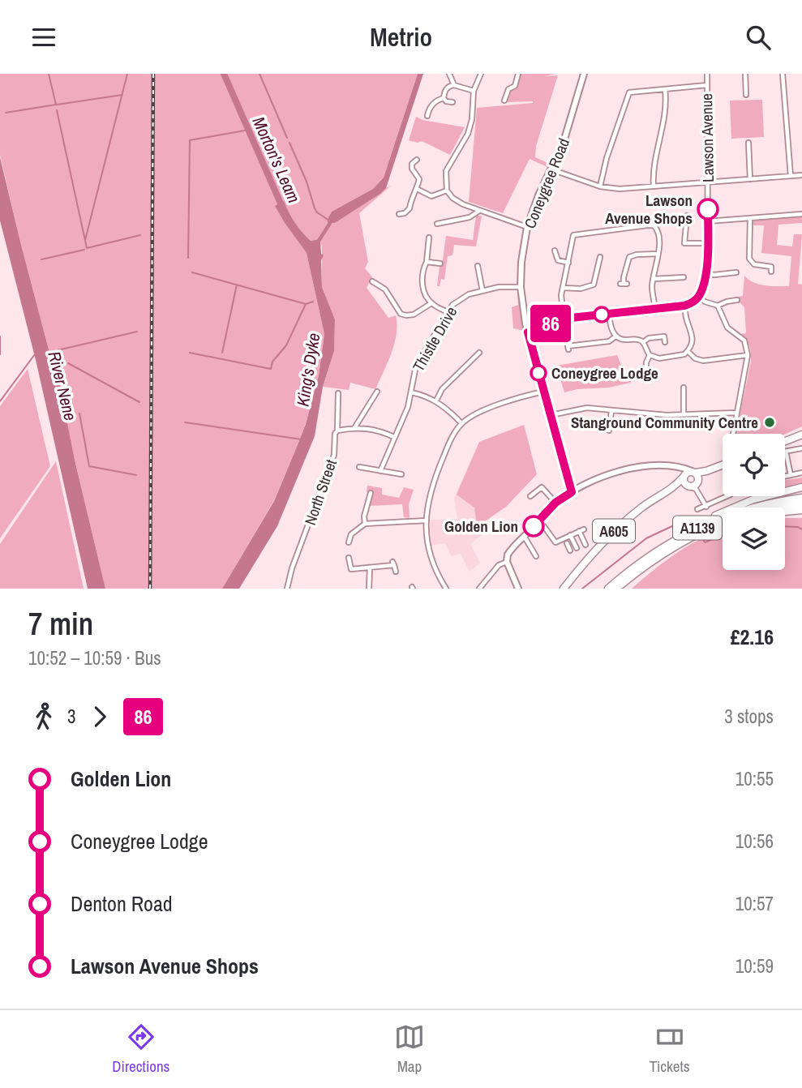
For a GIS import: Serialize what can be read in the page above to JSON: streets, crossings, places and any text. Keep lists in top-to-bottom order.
{
  "streets": {
    "main road": ["A1139", "A605"],
    "street": [
      "Lawson Avenue",
      "Coneygree Road",
      "Thistle Drive",
      "North Street"
    ]
  },
  "crossings": [
    ["Coneygree Road", "Thistle Drive"]
  ],
  "water": ["Morton's Leam", "King's Dyke", "River Nene"],
  "places": [
    "Lawson Avenue Shops",
    "Coneygree Lodge",
    "Stanground Community Centre",
    "Golden Lion"
  ],
  "lines": ["bus line 86"],
  "page": {
    "header": "Metrio",
    "on_map": "86",
    "heading": ["7 min", "10:52 – 10:59 · Bus", "£2.16"],
    "legs": ["3", "86", "3 stops"],
    "list": [
      {
        "name": "Golden Lion",
        "value": "10:55"
      },
      {
        "name": "Coneygree Lodge",
        "value": "10:56"
      },
      {
        "name": "Denton Road",
        "value": "10:57"
      },
      {
        "name": "Lawson Avenue Shops",
        "value": "10:59"
      }
    ],
    "tabs": ["Directions", "Map", "Tickets"]
  }
}
